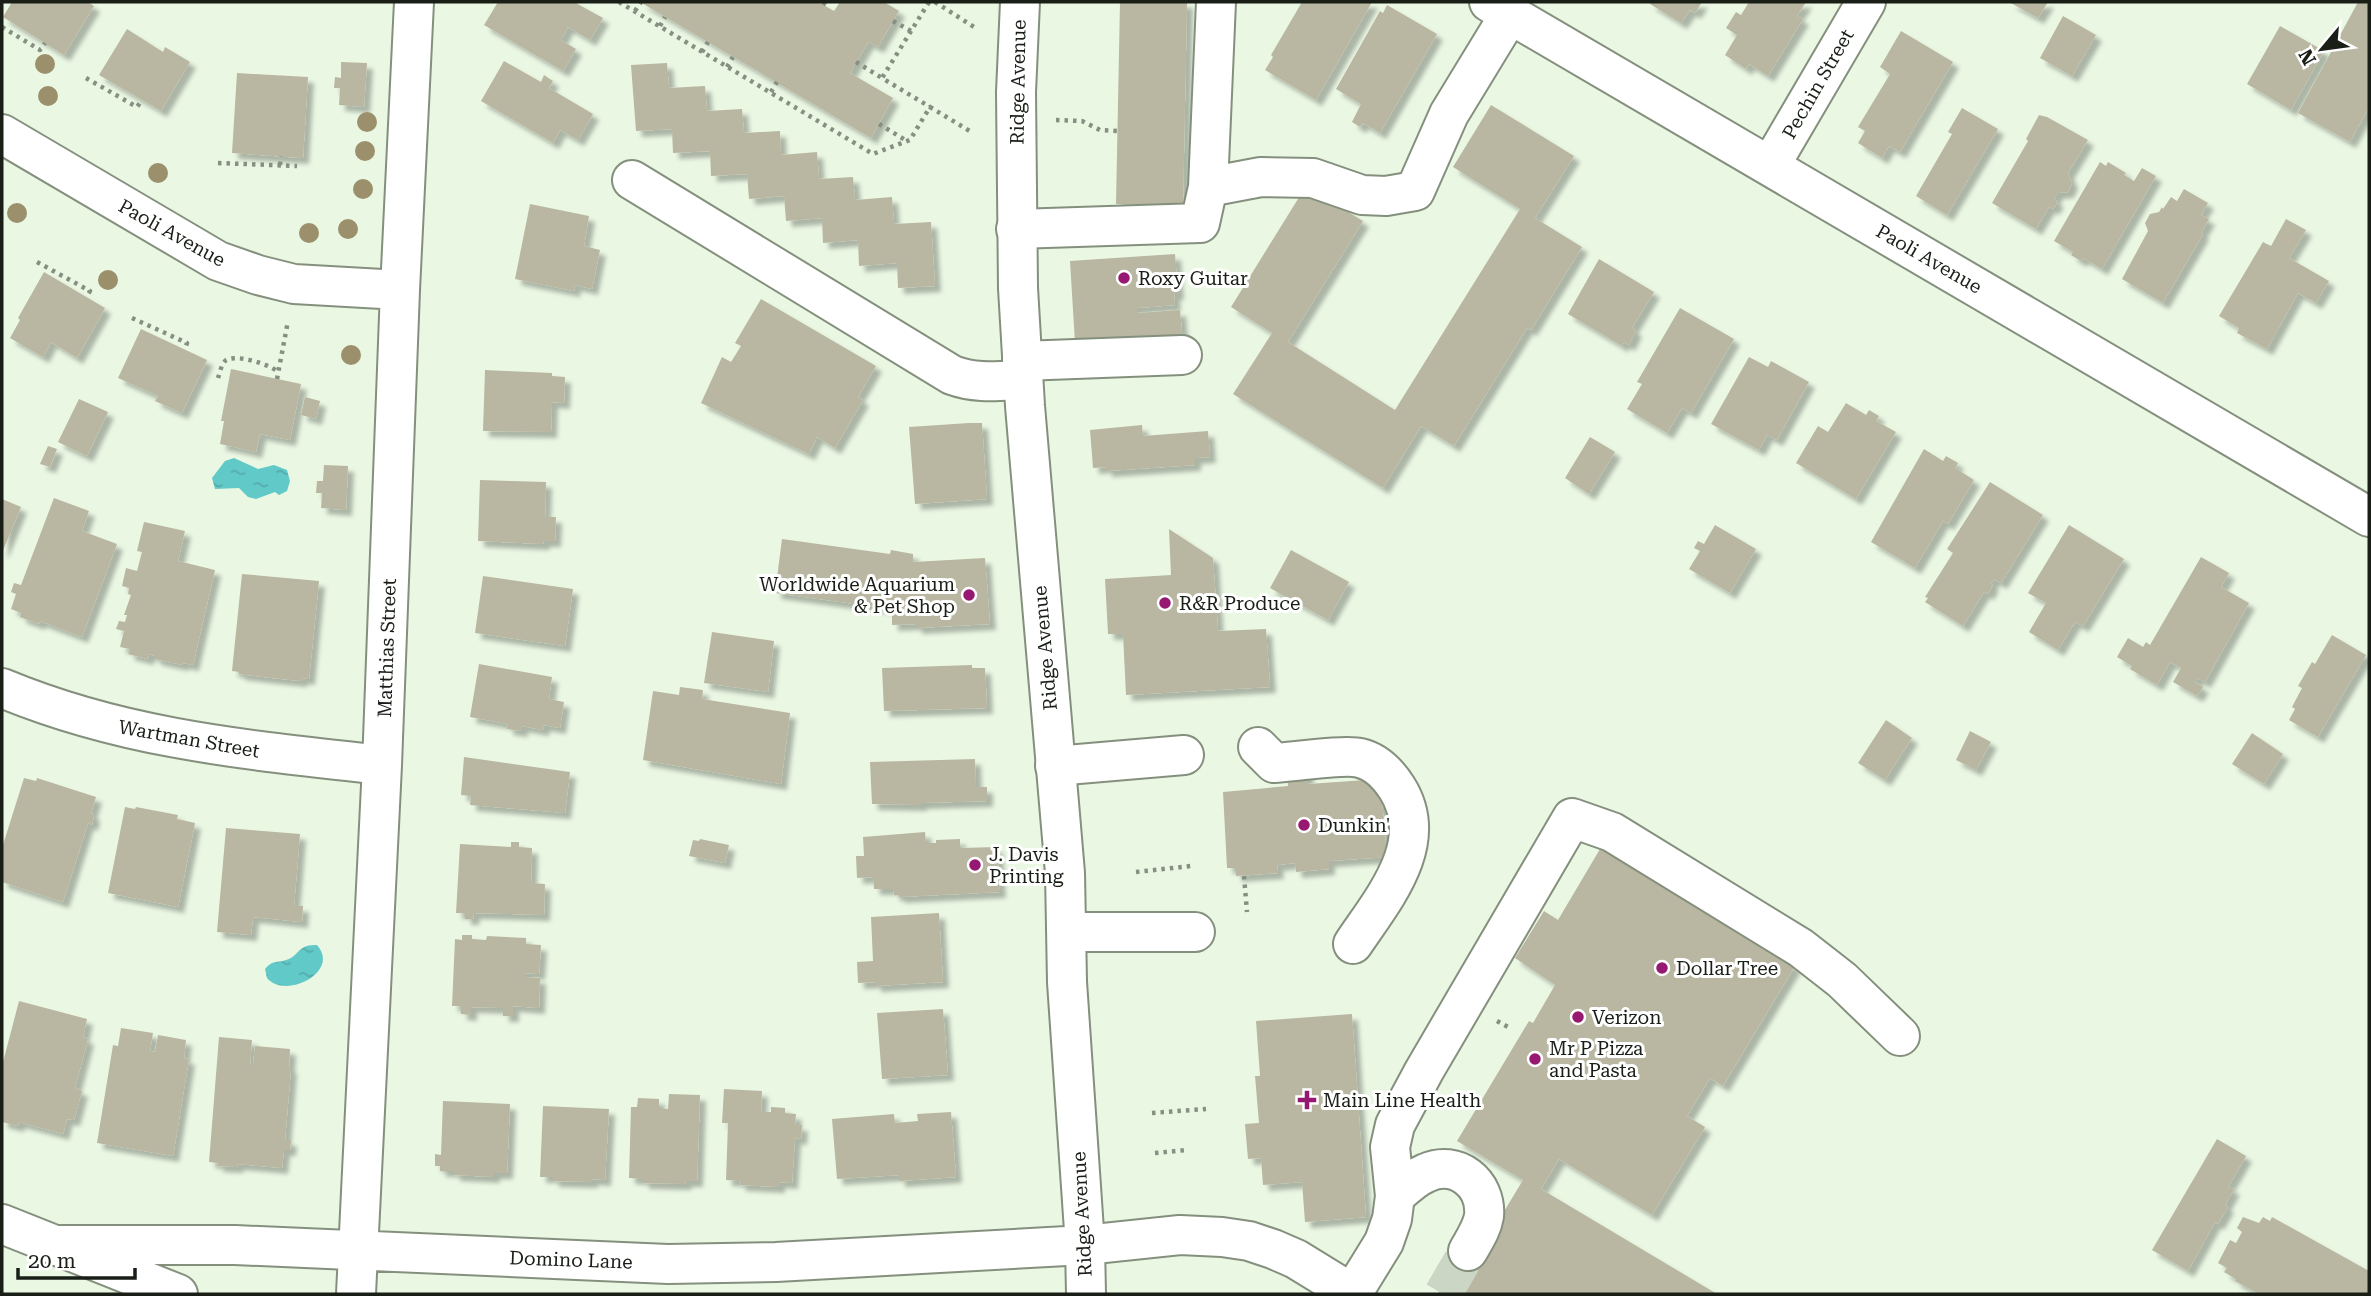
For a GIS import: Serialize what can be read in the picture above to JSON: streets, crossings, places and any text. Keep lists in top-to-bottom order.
{
  "streets": {
    "street": [
      "Ridge Avenue",
      "Pechin Street",
      "Paoli Avenue",
      "Matthias Street",
      "Wartman Street",
      "Domino Lane"
    ]
  },
  "crossings": [
    ["Ridge Avenue", "Domino Lane"],
    ["Pechin Street", "Paoli Avenue"],
    ["Paoli Avenue", "Matthias Street"],
    ["Matthias Street", "Wartman Street"],
    ["Matthias Street", "Domino Lane"]
  ],
  "places": {
    "other": [
      "Roxy Guitar",
      "Worldwide Aquarium & Pet Shop",
      "R&R Produce",
      "Dunkin'",
      "J. Davis Printing",
      "Dollar Tree",
      "Verizon",
      "Mr P Pizza and Pasta"
    ],
    "health": ["Main Line Health"]
  },
  "scale_bar": "20 m",
  "north": "bottom left"
}
